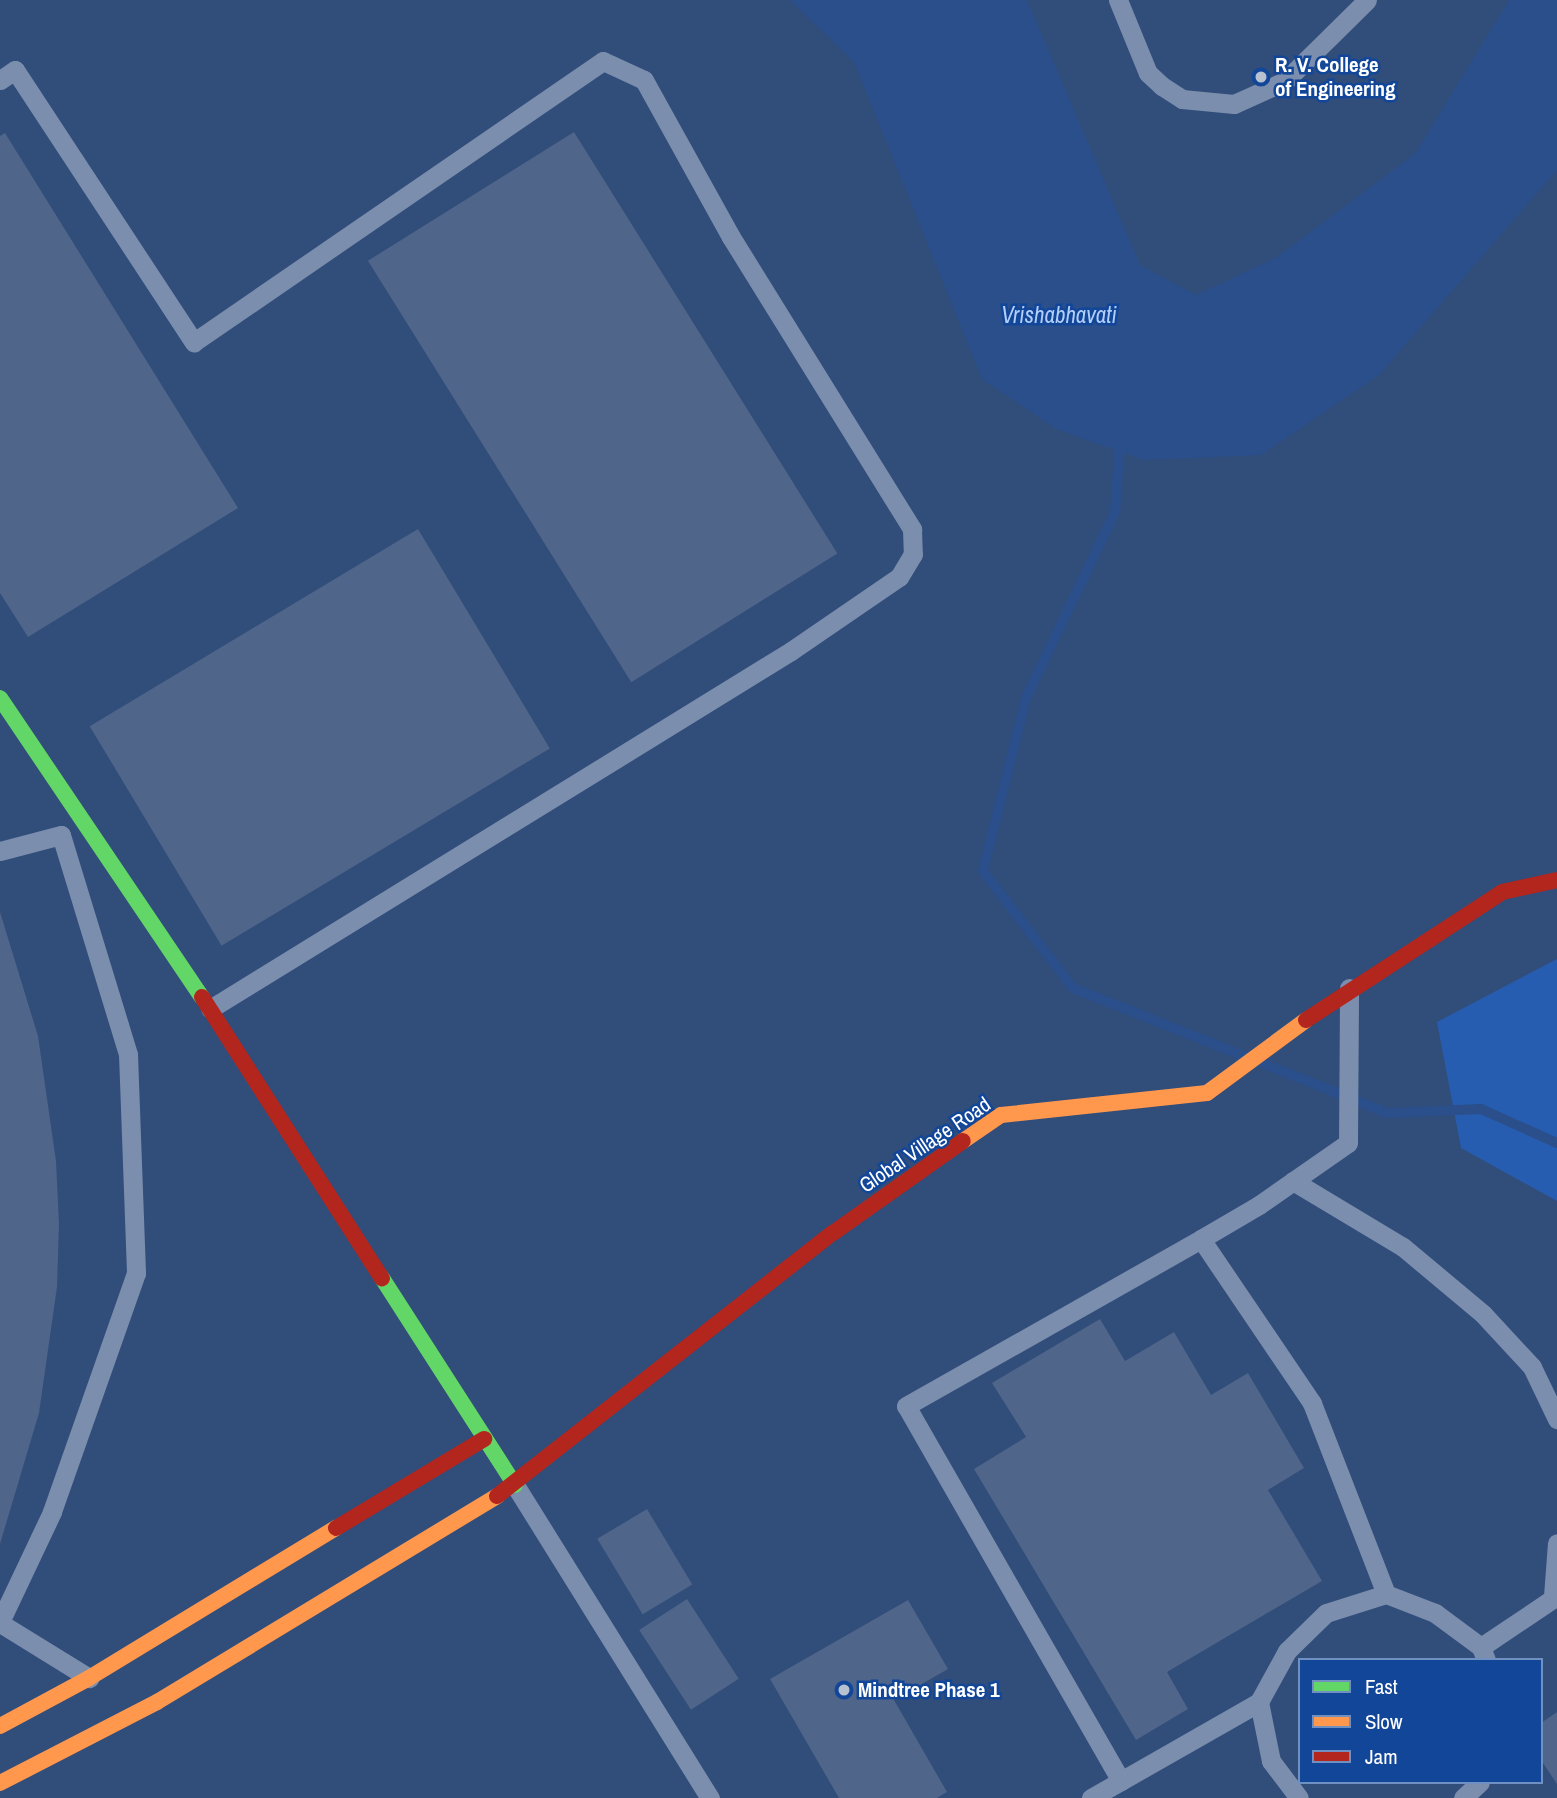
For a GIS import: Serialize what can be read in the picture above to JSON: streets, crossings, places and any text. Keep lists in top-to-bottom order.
{
  "streets": {
    "street": ["Global Village Road"]
  },
  "water": ["Vrishabhavati"],
  "places": ["R. V. College of Engineering", "Mindtree Phase 1"],
  "legend": ["Fast", "Slow", "Jam"]
}
